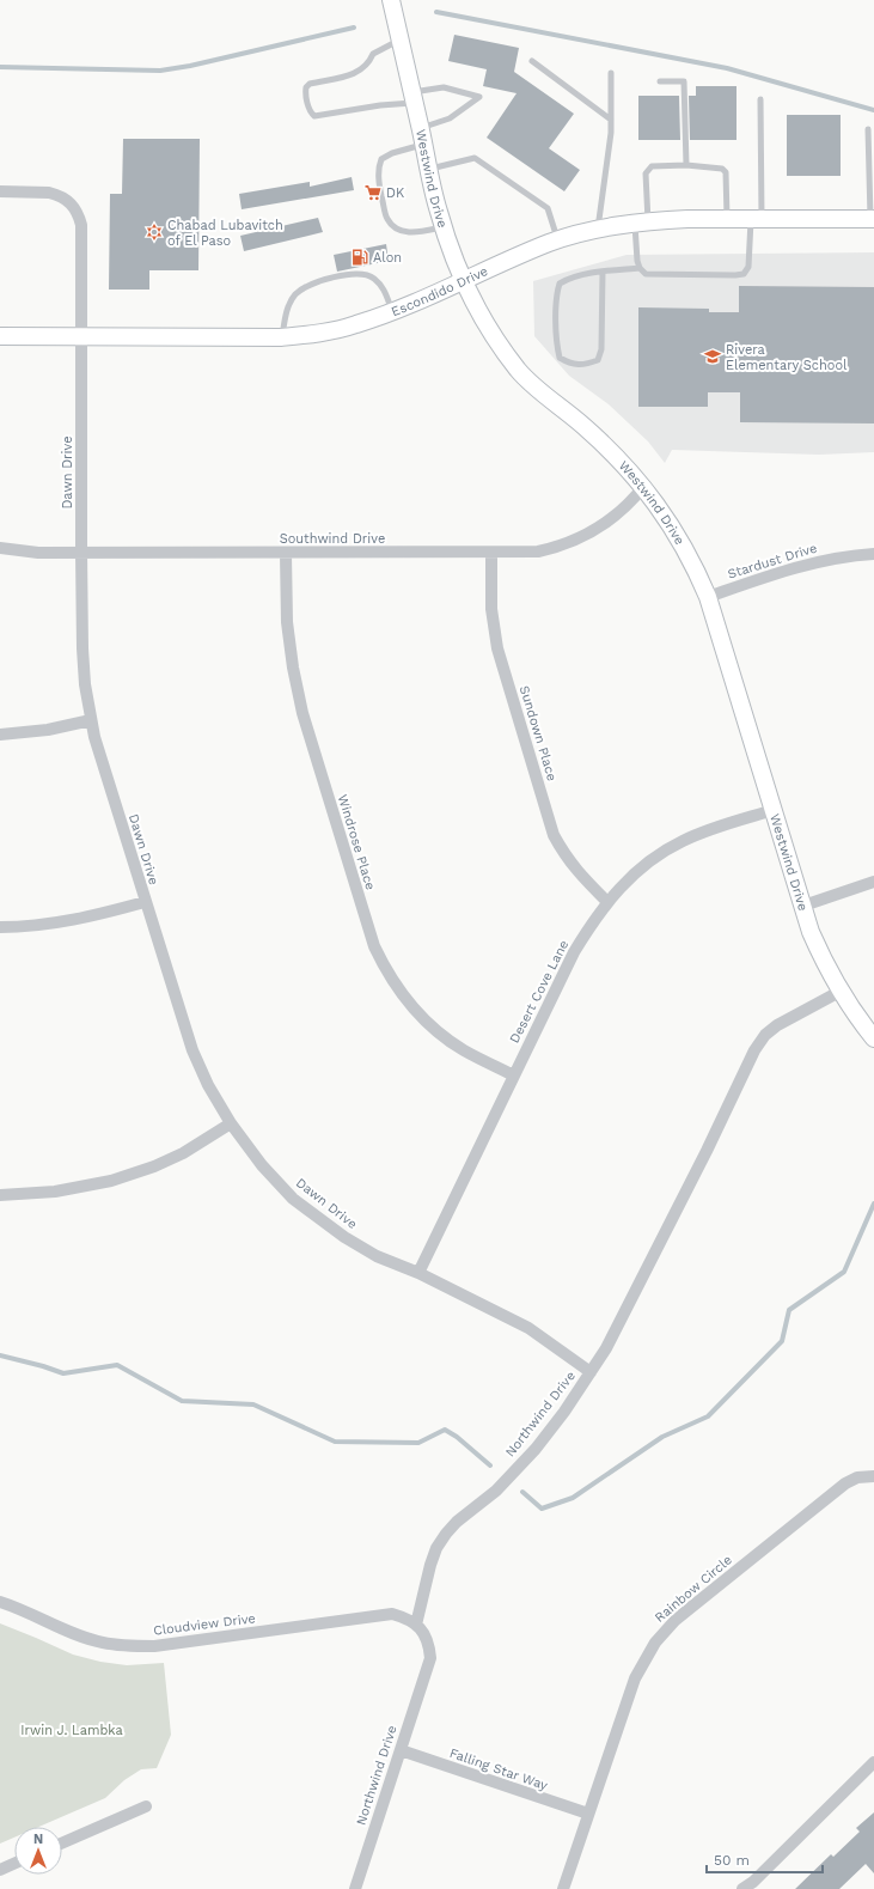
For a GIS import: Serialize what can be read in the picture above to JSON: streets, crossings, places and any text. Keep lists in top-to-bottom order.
{
  "streets": {
    "main road": ["Westwind Drive", "Escondido Drive"],
    "street": [
      "Dawn Drive",
      "Southwind Drive",
      "Stardust Drive",
      "Sundown Place",
      "Windrose Place",
      "Desert Cove Lane",
      "Northwind Drive",
      "Rainbow Circle",
      "Cloudview Drive",
      "Falling Star Way"
    ]
  },
  "crossings": [
    ["Westwind Drive", "Escondido Drive"],
    ["Westwind Drive", "Southwind Drive"],
    ["Westwind Drive", "Stardust Drive"],
    ["Westwind Drive", "Desert Cove Lane"],
    ["Westwind Drive", "Northwind Drive"],
    ["Escondido Drive", "Dawn Drive"],
    ["Dawn Drive", "Southwind Drive"],
    ["Dawn Drive", "Desert Cove Lane"],
    ["Dawn Drive", "Northwind Drive"],
    ["Southwind Drive", "Sundown Place"],
    ["Southwind Drive", "Windrose Place"],
    ["Sundown Place", "Desert Cove Lane"],
    ["Windrose Place", "Desert Cove Lane"],
    ["Northwind Drive", "Cloudview Drive"],
    ["Northwind Drive", "Falling Star Way"],
    ["Rainbow Circle", "Falling Star Way"]
  ],
  "parks": ["Irwin J. Lambka"],
  "places": {
    "supermarket": ["DK"],
    "synagogue": ["Chabad Lubavitch of El Paso"],
    "fuel station": ["Alon"],
    "school or university": ["Rivera Elementary School"]
  },
  "scale_bar": "50 m",
  "north": "top"
}
